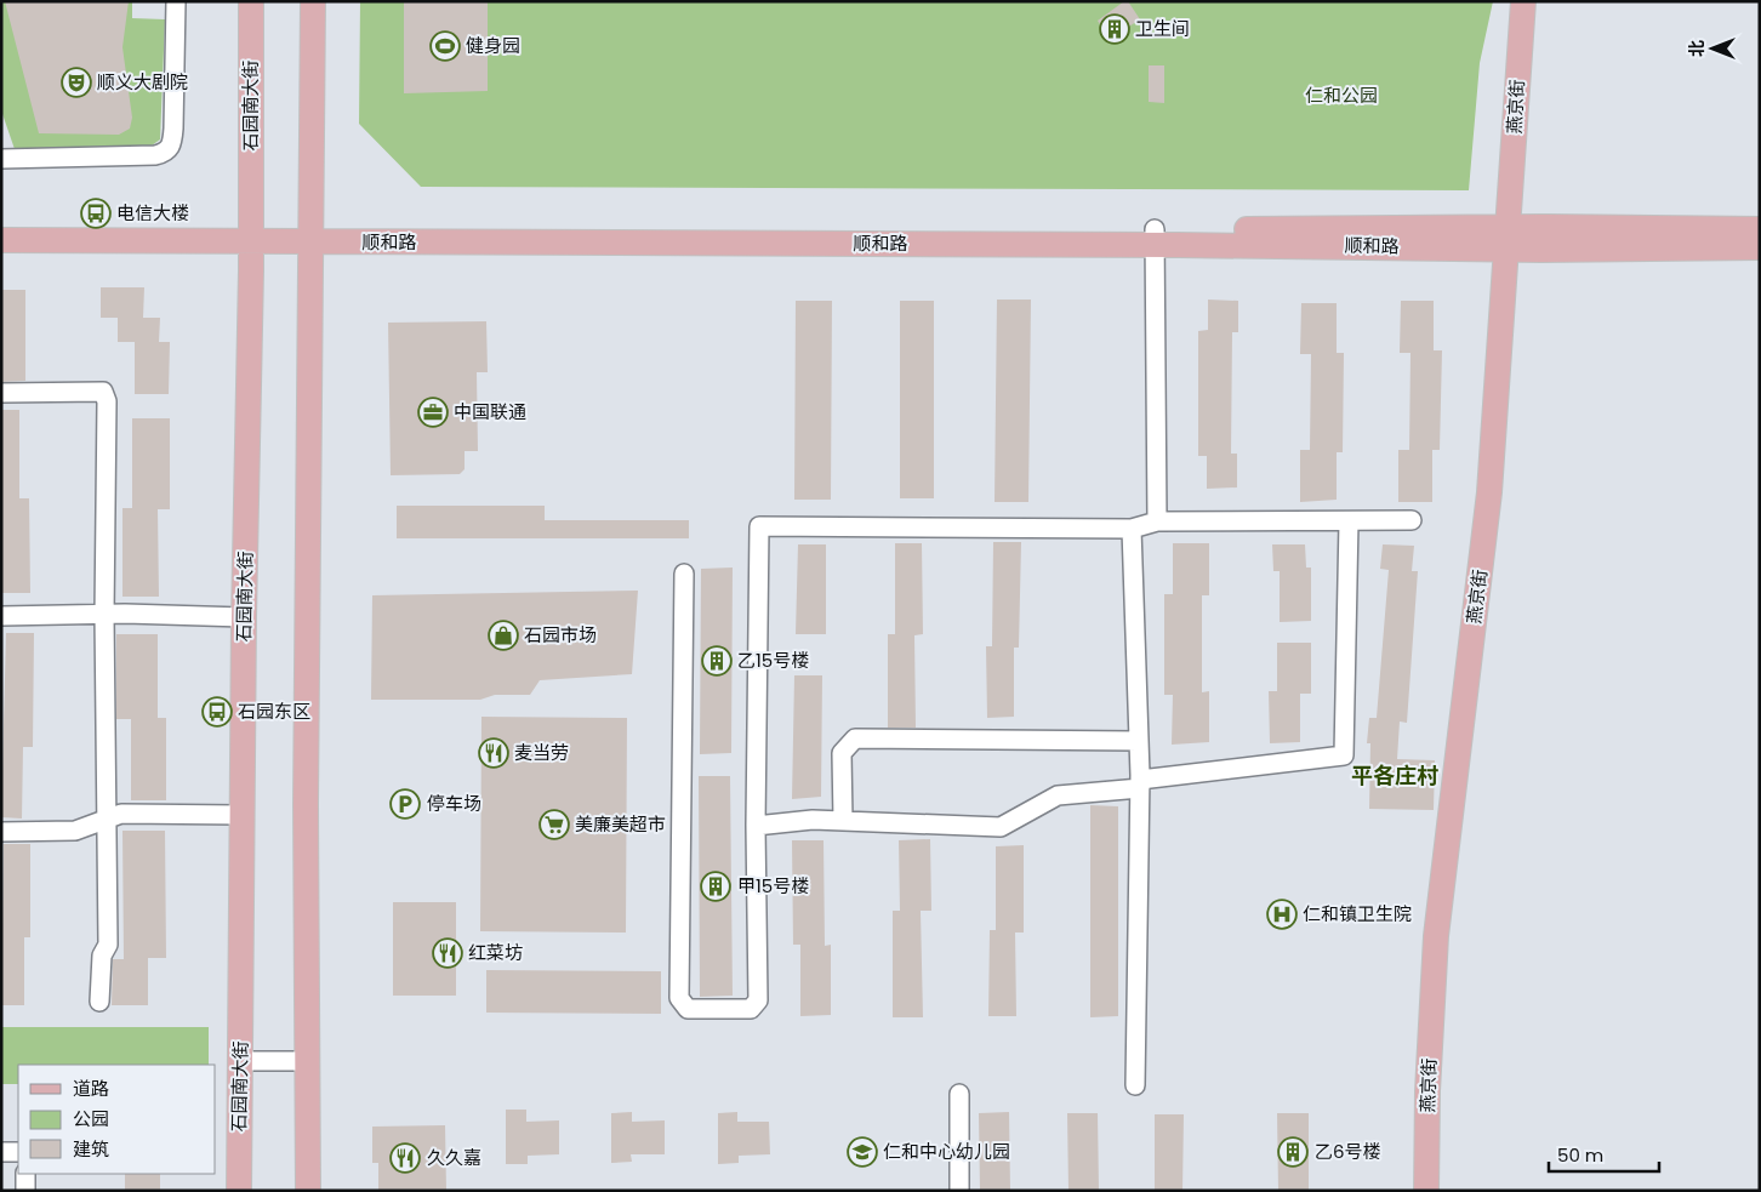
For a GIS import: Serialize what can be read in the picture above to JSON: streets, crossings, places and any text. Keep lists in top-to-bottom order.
{
  "streets": {
    "main road": ["石园南大街", "燕京街", "顺和路"]
  },
  "crossings": [
    ["石园南大街", "顺和路"],
    ["燕京街", "顺和路"]
  ],
  "districts": ["平各庄村"],
  "parks": ["仁和公园"],
  "places": {
    "building": [
      "卫生间",
      "乙15号楼",
      "甲15号楼",
      "乙6号楼"
    ],
    "sports": ["健身园"],
    "theatre": ["顺义大剧院"],
    "bus stop": ["电信大楼", "石园东区"],
    "office": ["中国联通"],
    "shop": ["石园市场"],
    "restaurant": ["麦当劳", "红菜坊", "久久嘉"],
    "parking": ["停车场"],
    "supermarket": ["美廉美超市"],
    "hospital": ["仁和镇卫生院"],
    "school or university": ["仁和中心幼儿园"]
  },
  "legend": ["道路", "公园", "建筑"],
  "scale_bar": "50 m",
  "north": "left"
}
